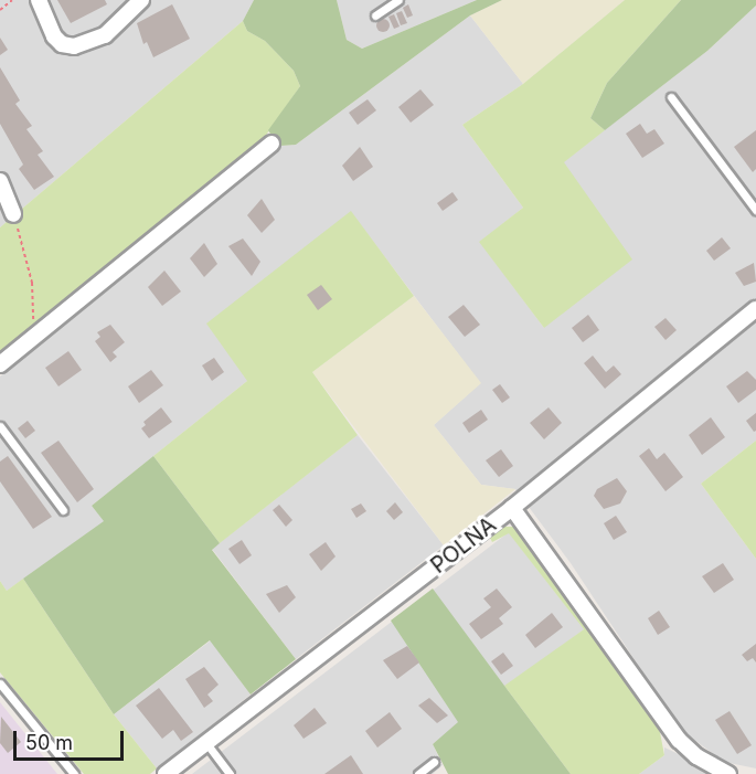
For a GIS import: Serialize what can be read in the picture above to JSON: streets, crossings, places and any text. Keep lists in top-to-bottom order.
{
  "streets": {
    "street": ["POLNA"]
  },
  "scale_bar": "50 m"
}
